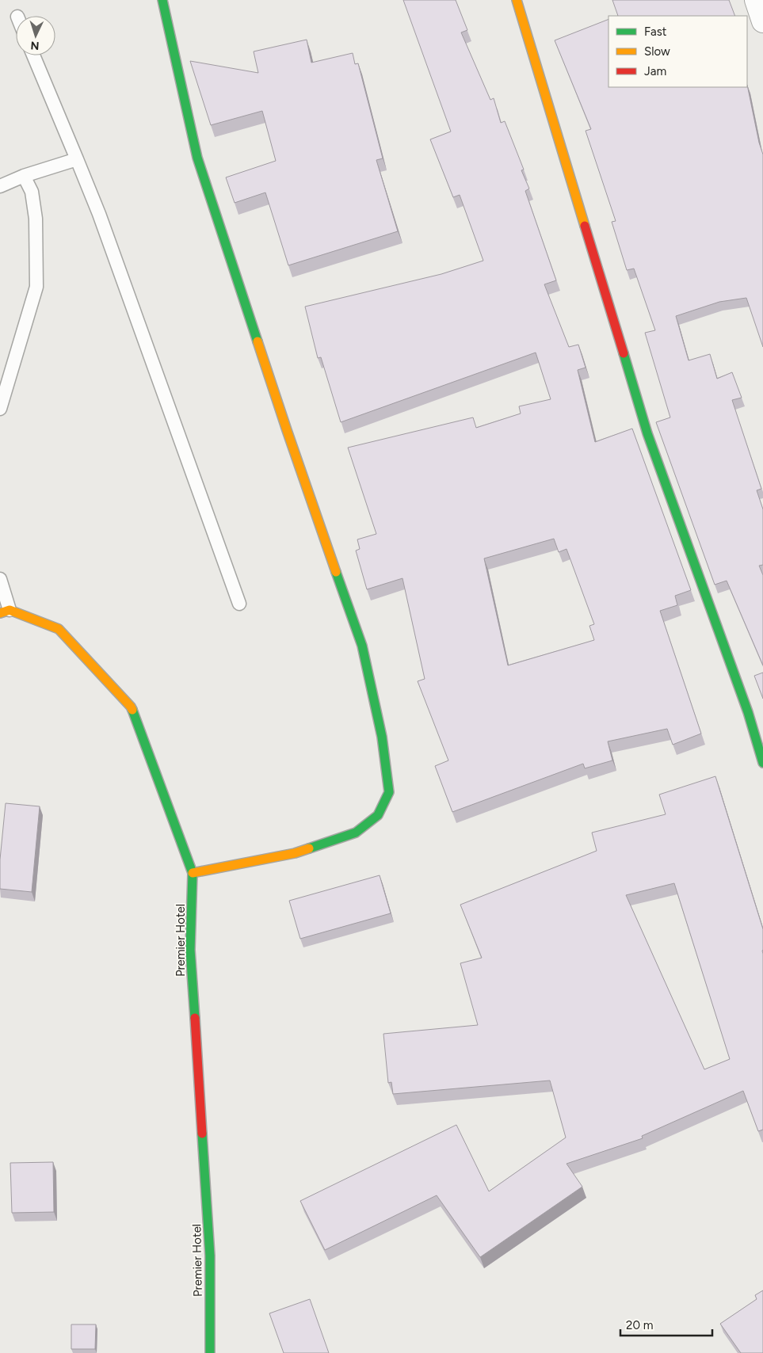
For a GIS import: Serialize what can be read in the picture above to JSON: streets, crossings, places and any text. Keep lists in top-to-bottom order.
{
  "streets": {
    "street": ["Premier Hotel"]
  },
  "legend": ["Fast", "Slow", "Jam"],
  "scale_bar": "20 m",
  "north": "bottom"
}
